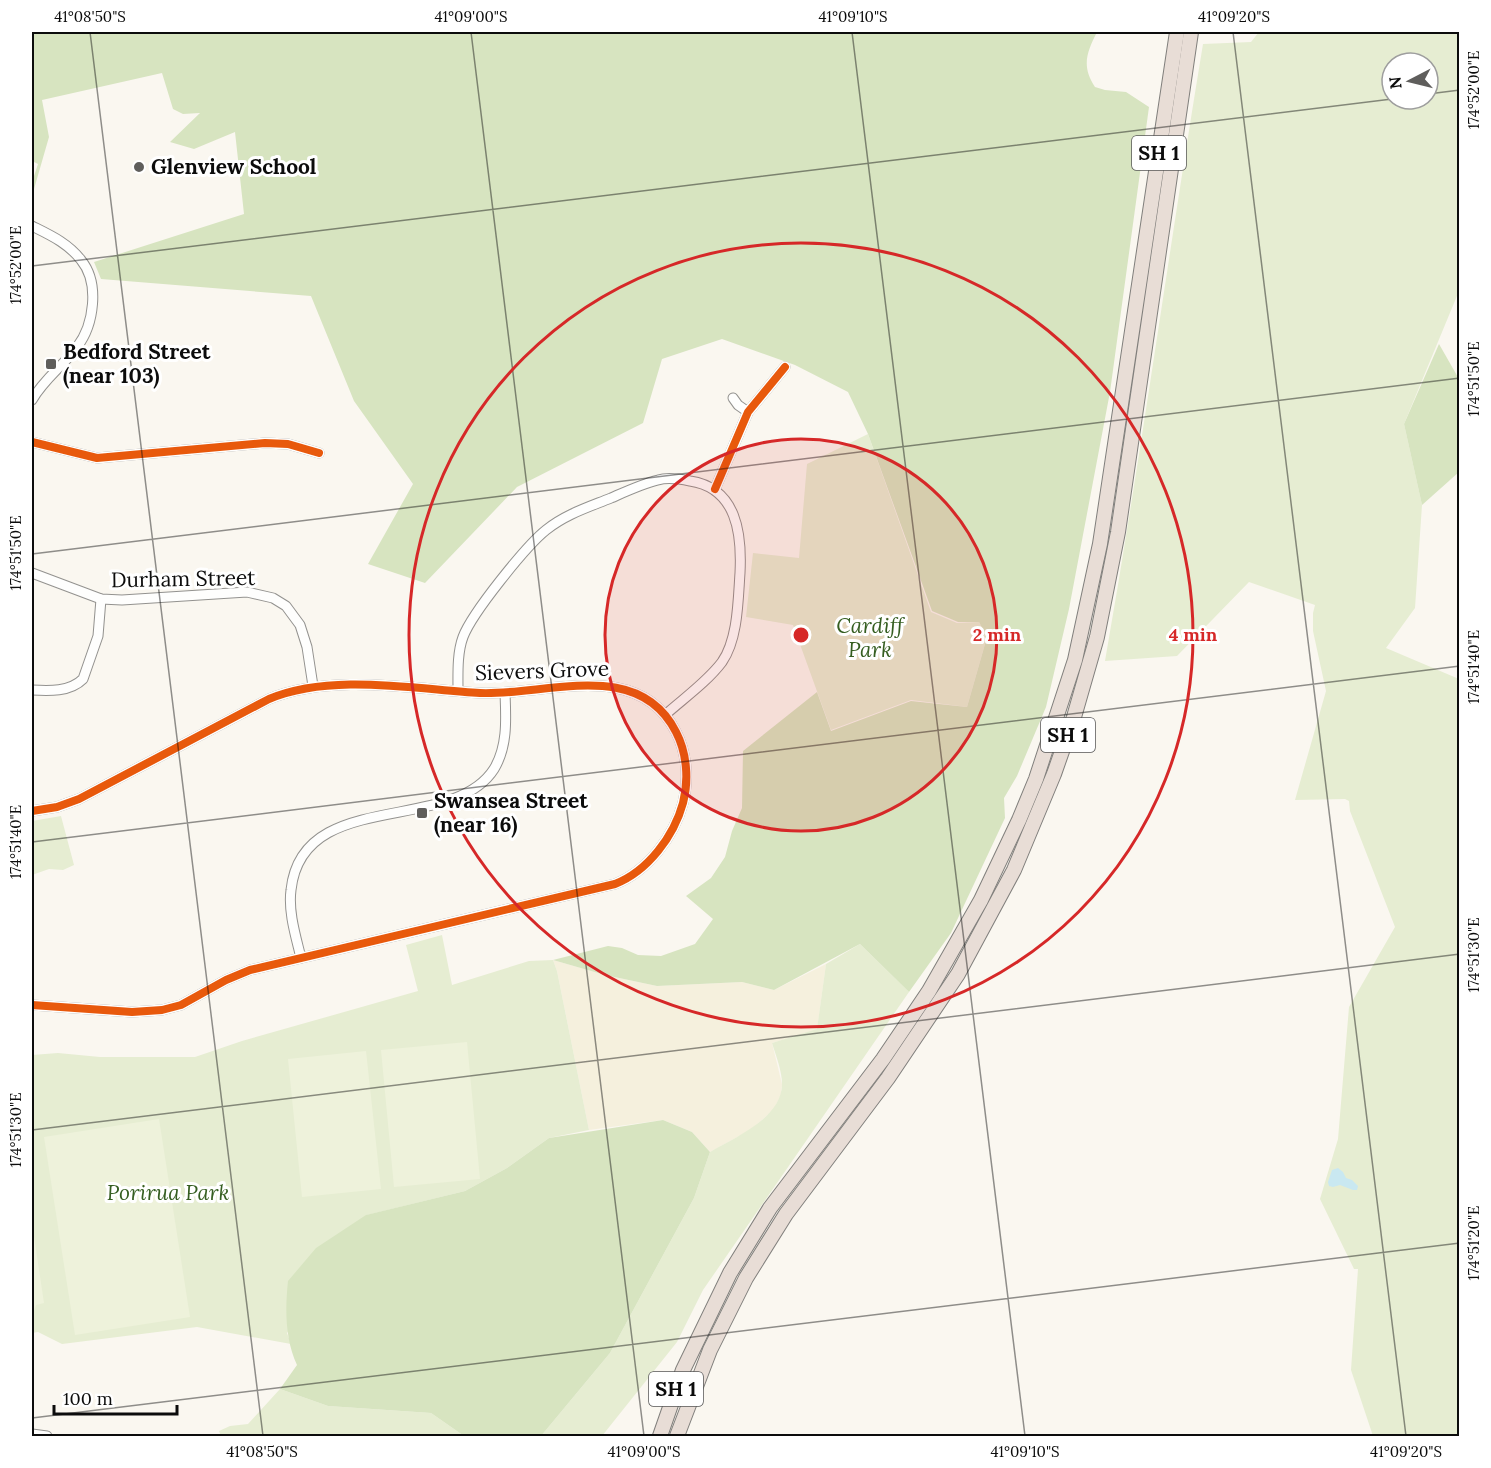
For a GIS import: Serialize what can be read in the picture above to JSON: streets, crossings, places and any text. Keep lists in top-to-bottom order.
{
  "streets": {
    "highway": ["SH 1"],
    "street": ["Durham Street", "Sievers Grove"]
  },
  "crossings": [
    ["Durham Street", "Sievers Grove"]
  ],
  "parks": ["Cardiff Park", "Porirua Park"],
  "places": {
    "other": ["Glenview School"],
    "transit": ["Bedford Street (near 103)", "Swansea Street (near 16)"]
  },
  "scale_bar": "100 m",
  "north": "left",
  "coordinates": [
    "41°08'50\"S",
    "41°09'00\"S",
    "41°09'10\"S",
    "41°09'20\"S",
    "174°52'00\"E",
    "174°51'50\"E",
    "174°51'40\"E",
    "174°51'30\"E",
    "174°51'20\"E"
  ],
  "rings": ["2 min", "4 min"]
}
